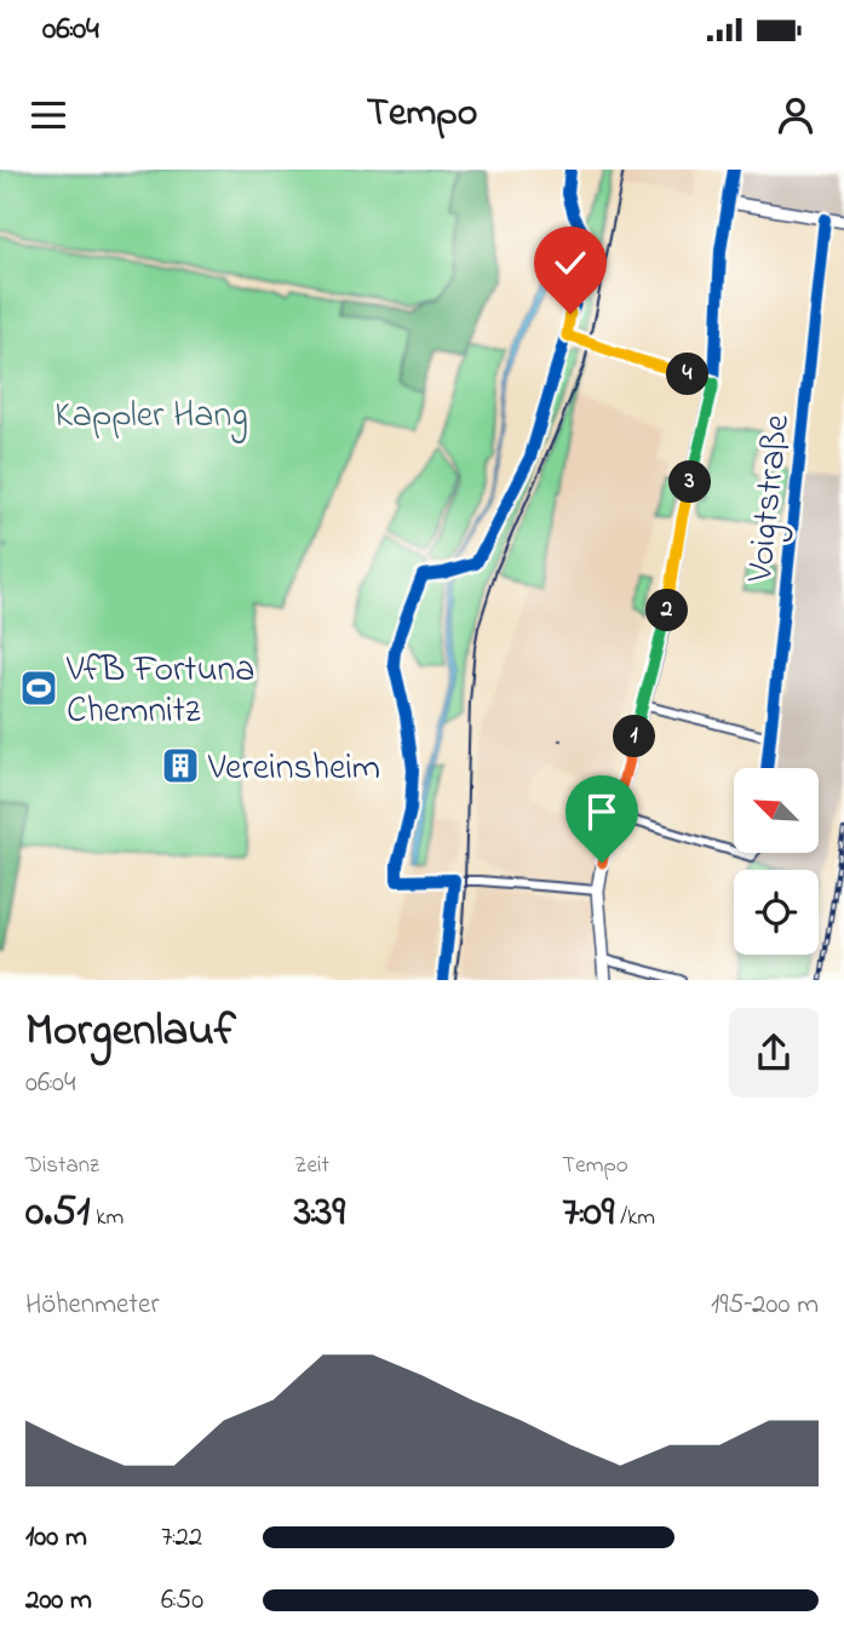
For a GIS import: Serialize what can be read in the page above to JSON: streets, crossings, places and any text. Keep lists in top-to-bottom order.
{
  "streets": {
    "street": ["Voigtstraße"]
  },
  "parks": ["Kappler Hang"],
  "places": {
    "sports": ["VfB Fortuna Chemnitz"],
    "building": ["Vereinsheim"]
  },
  "north": "top left",
  "page": {
    "status": "06:04",
    "header": "Tempo",
    "pins": [
      "4",
      "3",
      "2",
      "1"
    ],
    "heading": ["Morgenlauf", "06:04"],
    "stats": [
      ["Distanz", "0.51 km"],
      ["Zeit", "3:39"],
      ["Tempo", "7:09 /km"]
    ],
    "chart": ["Höhenmeter", "195–200 m"],
    "list": [
      {
        "name": "100 m",
        "note": "7:22"
      },
      {
        "name": "200 m",
        "note": "6:50"
      }
    ]
  }
}
